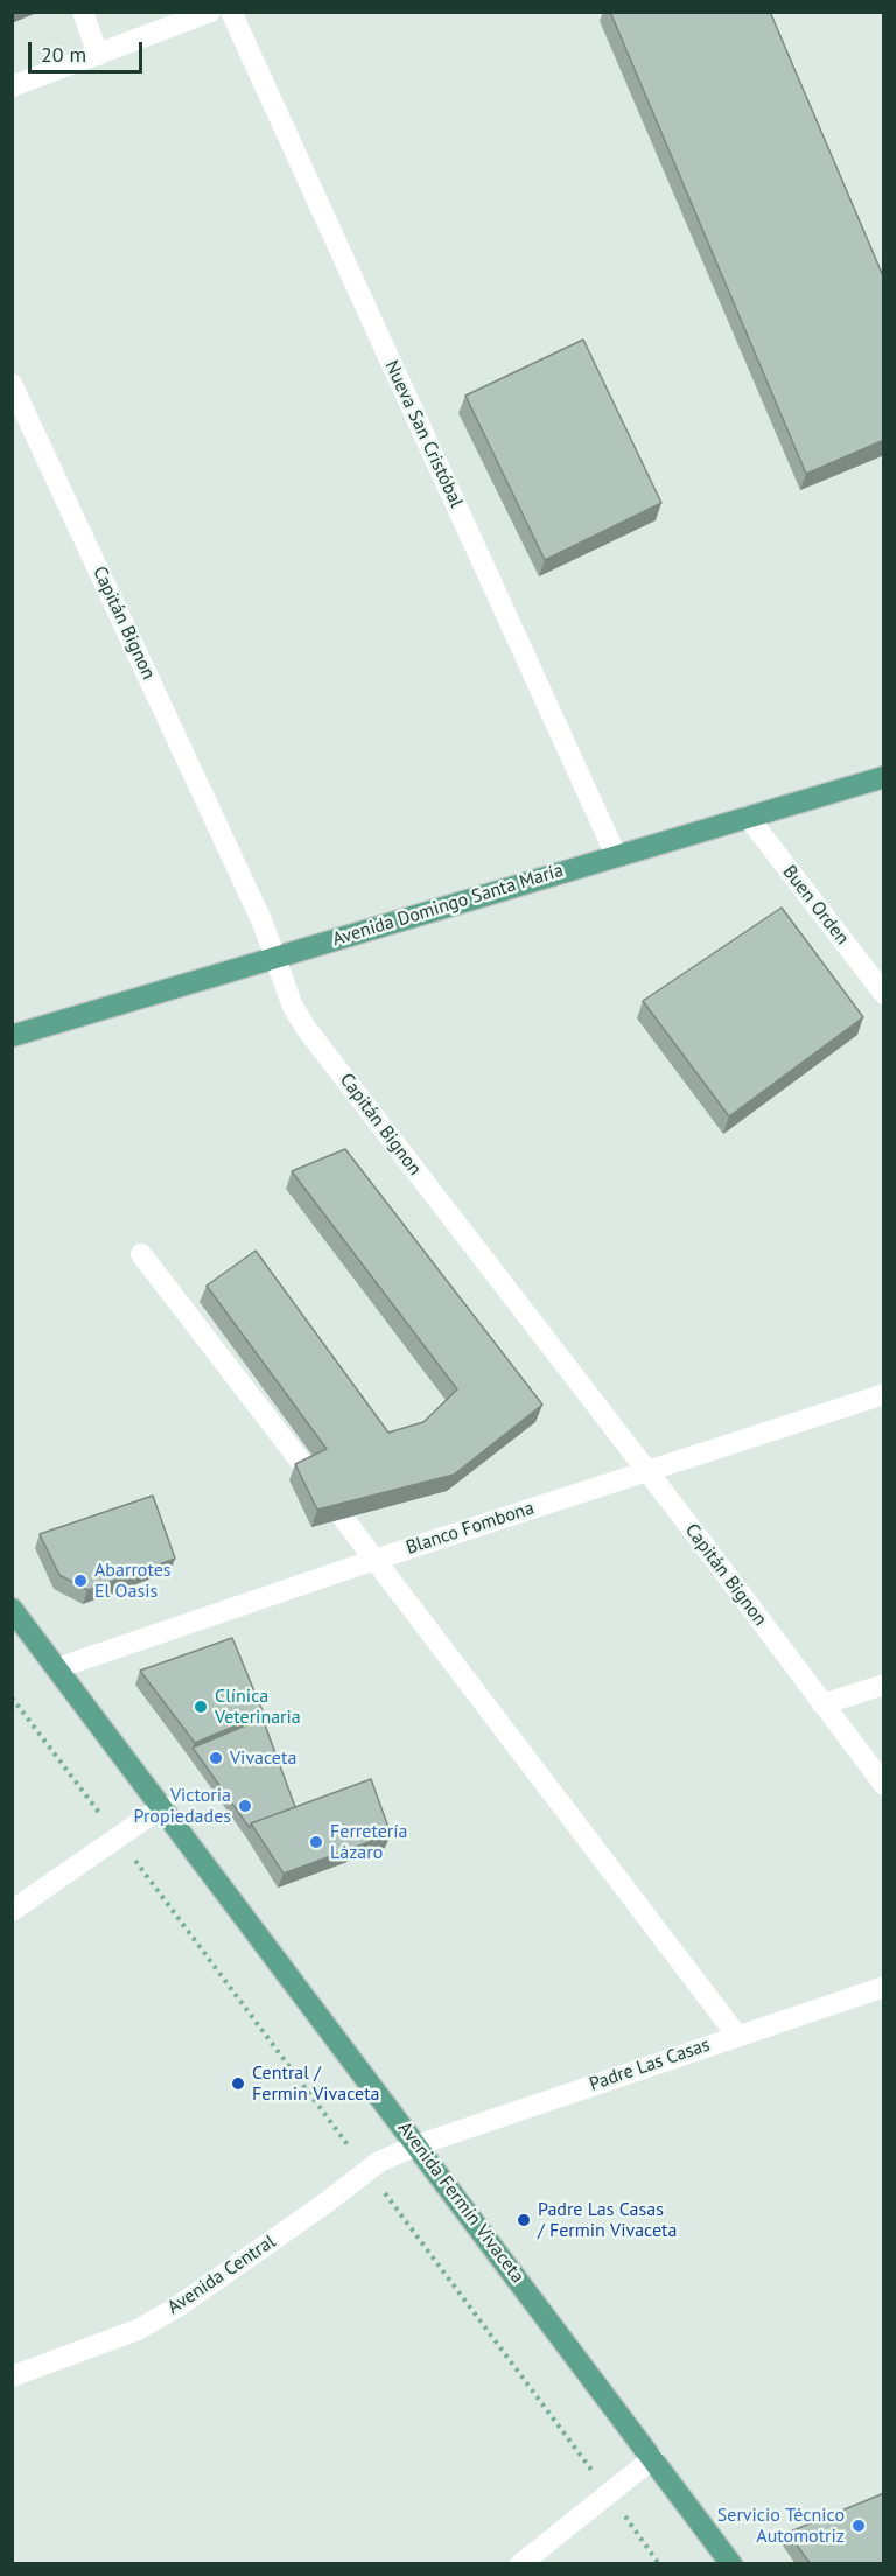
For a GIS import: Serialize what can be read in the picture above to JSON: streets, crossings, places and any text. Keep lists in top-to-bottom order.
{
  "streets": {
    "main road": ["Avenida Domingo Santa María", "Avenida Fermín Vivaceta"],
    "street": [
      "Nueva San Cristóbal",
      "Capitán Bignon",
      "Buen Orden",
      "Blanco Fombona",
      "Padre Las Casas",
      "Avenida Central"
    ]
  },
  "crossings": [
    ["Nueva San Cristóbal", "Avenida Domingo Santa María"],
    ["Capitán Bignon", "Avenida Domingo Santa María"],
    ["Capitán Bignon", "Blanco Fombona"],
    ["Avenida Domingo Santa María", "Buen Orden"],
    ["Blanco Fombona", "Avenida Fermín Vivaceta"],
    ["Padre Las Casas", "Avenida Fermín Vivaceta"],
    ["Padre Las Casas", "Avenida Central"],
    ["Avenida Fermín Vivaceta", "Avenida Central"]
  ],
  "places": [
    "Abarrotes El Oasis",
    "Clínica Veterinaria",
    "Vivaceta",
    "Victoria Propiedades",
    "Ferretería Lázaro",
    "Central / Fermin Vivaceta",
    "Padre Las Casas / Fermin Vivaceta",
    "Servicio Técnico Automotriz"
  ],
  "scale_bar": "20 m"
}
